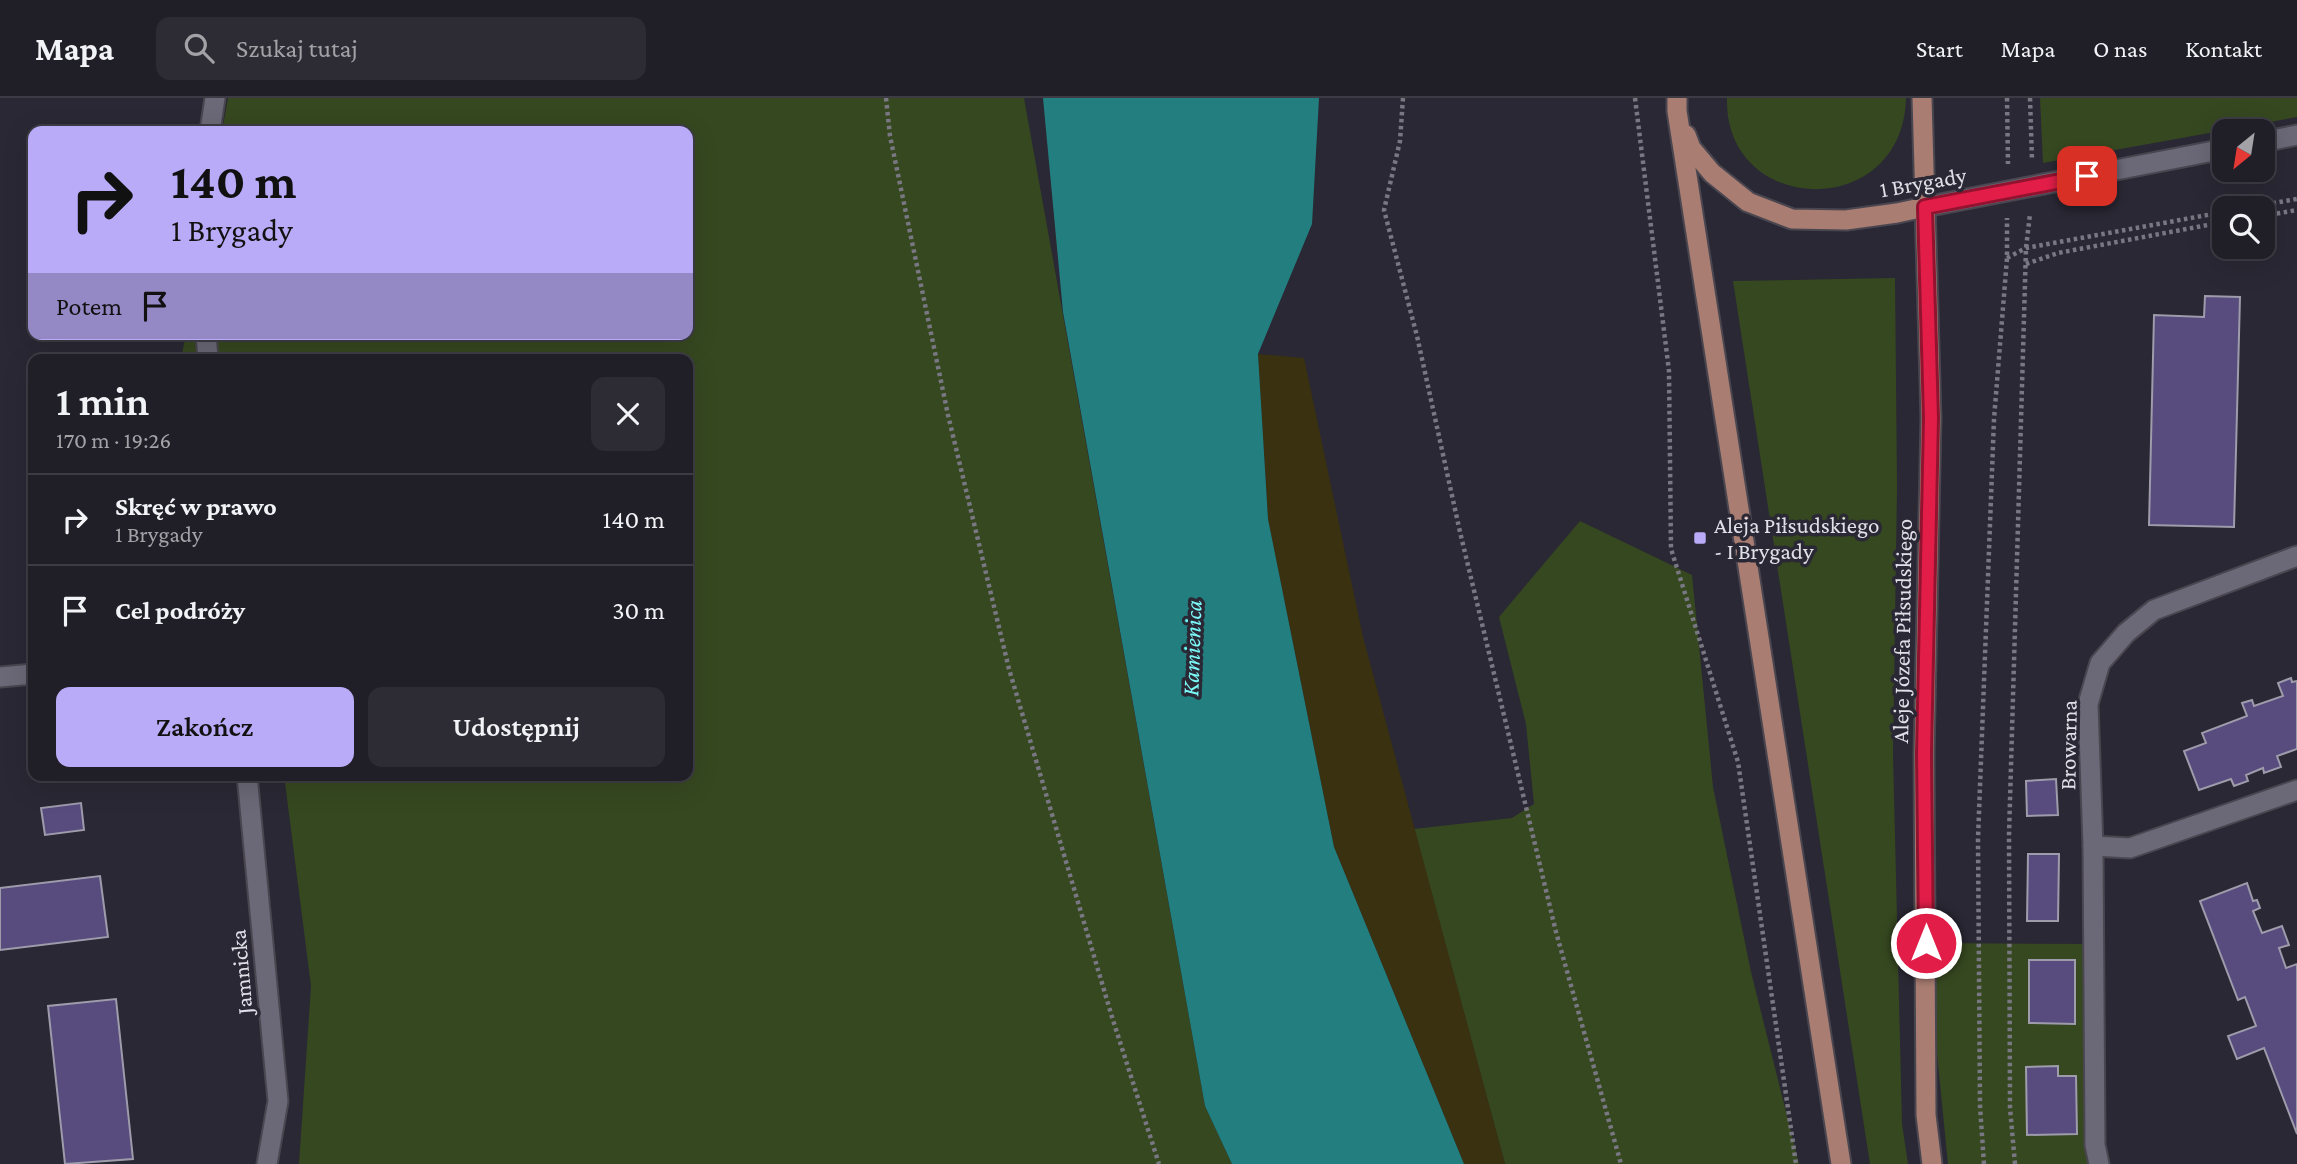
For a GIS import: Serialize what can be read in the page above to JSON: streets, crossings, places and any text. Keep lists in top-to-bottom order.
{
  "streets": {
    "main road": ["1 Brygady", "Aleje Józefa Piłsudskiego"],
    "street": ["Browarna", "Jamnicka"]
  },
  "crossings": [
    ["1 Brygady", "Aleje Józefa Piłsudskiego"]
  ],
  "water": ["Kamienica"],
  "places": {
    "transit": ["Aleja Piłsudskiego - I Brygady"]
  },
  "north": "bottom left",
  "page": {
    "header": "Mapa",
    "search": "Szukaj tutaj",
    "nav": [
      "Start",
      "Mapa",
      "O nas",
      "Kontakt"
    ],
    "turn": ["140 m", "1 Brygady"],
    "then": "Potem",
    "heading": ["1 min", "170 m · 19:26"],
    "list": [
      {
        "name": "Skręć w prawo",
        "note": "1 Brygady",
        "value": "140 m"
      },
      {
        "name": "Cel podróży",
        "value": "30 m"
      }
    ],
    "buttons": ["Zakończ", "Udostępnij"]
  }
}
